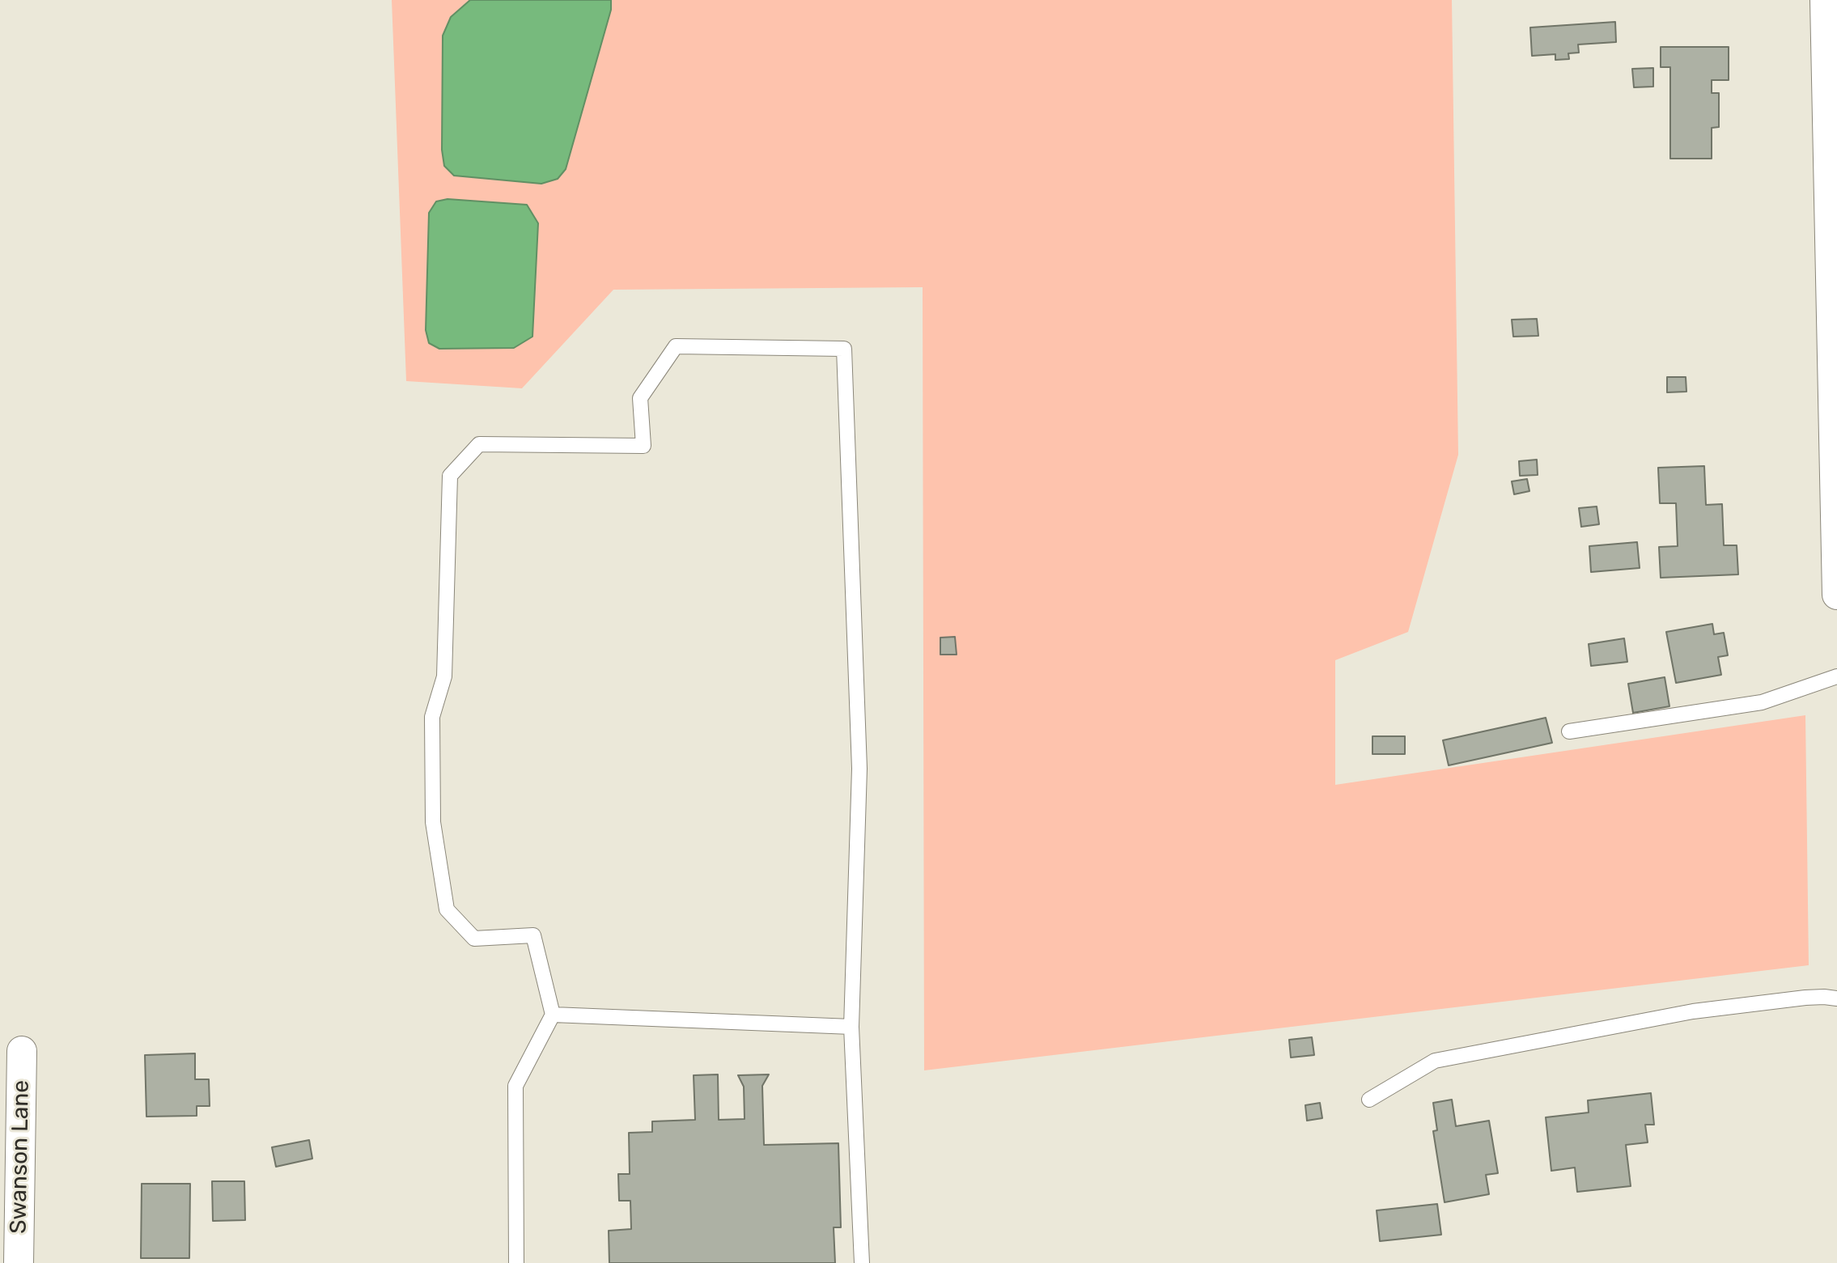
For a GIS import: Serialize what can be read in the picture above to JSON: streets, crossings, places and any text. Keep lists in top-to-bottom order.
{
  "streets": {
    "street": ["Swanson Lane"]
  }
}
